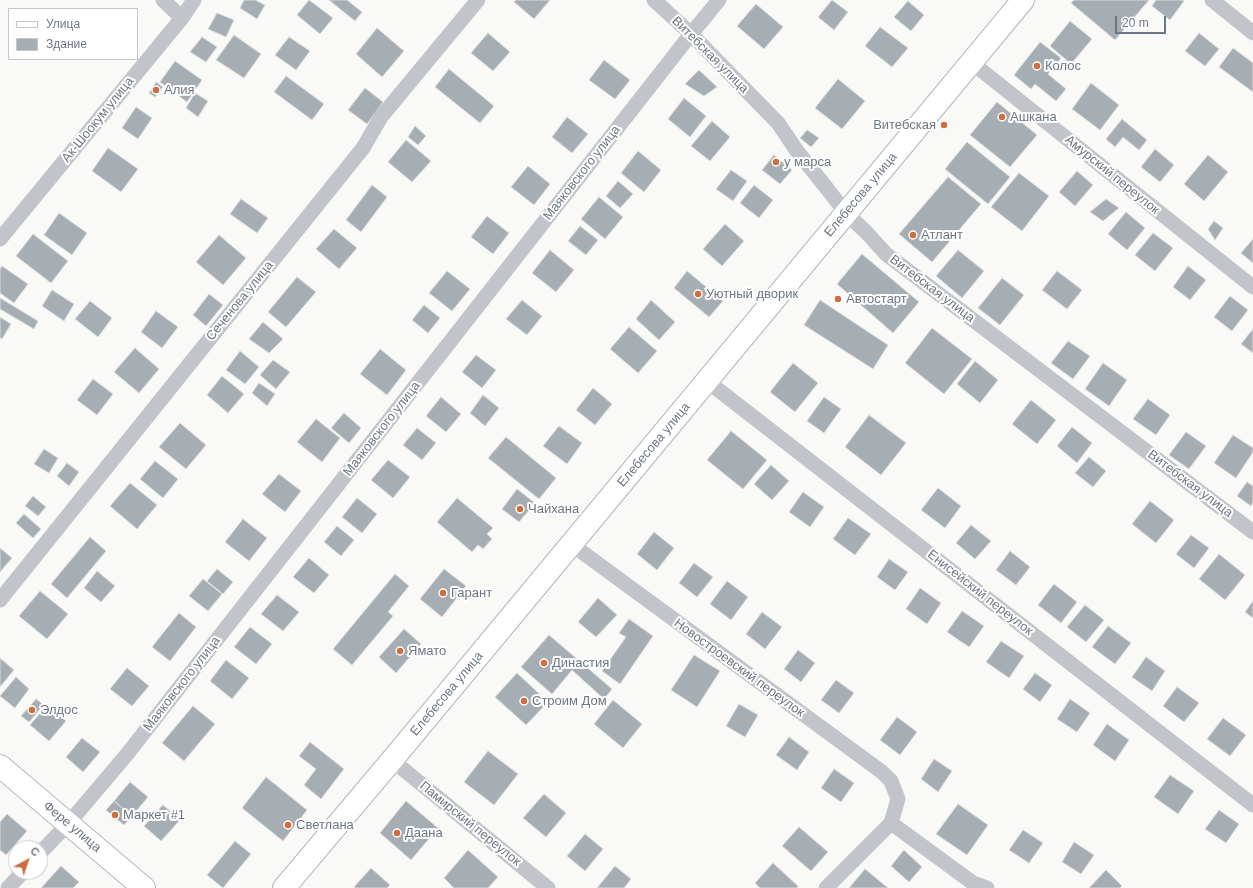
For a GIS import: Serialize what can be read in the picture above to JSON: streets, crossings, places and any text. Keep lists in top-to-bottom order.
{
  "streets": {
    "main road": ["Елебесова улица", "Фере улица"],
    "street": [
      "Витебская улица",
      "Ак-Шоокум улица",
      "Маяковского улица",
      "Амурский переулок",
      "Сеченова улица",
      "Енисейский переулок",
      "Новостроевский переулок",
      "Памирский переулок"
    ]
  },
  "crossings": [
    ["Витебская улица", "Маяковского улица"],
    ["Витебская улица", "Елебесова улица"],
    ["Маяковского улица", "Фере улица"],
    ["Амурский переулок", "Елебесова улица"],
    ["Елебесова улица", "Енисейский переулок"],
    ["Елебесова улица", "Новостроевский переулок"],
    ["Елебесова улица", "Памирский переулок"]
  ],
  "places": [
    "Колос",
    "Алия",
    "Ашкана",
    "Витебская",
    "у марса",
    "Атлант",
    "Уютный дворик",
    "Автостарт",
    "Чайхана",
    "Гарант",
    "Ямато",
    "Династия",
    "Строим Дом",
    "Элдос",
    "Маркет #1",
    "Светлана",
    "Даана"
  ],
  "legend": ["Улица", "Здание"],
  "scale_bar": "20 m",
  "north": "top right"
}
